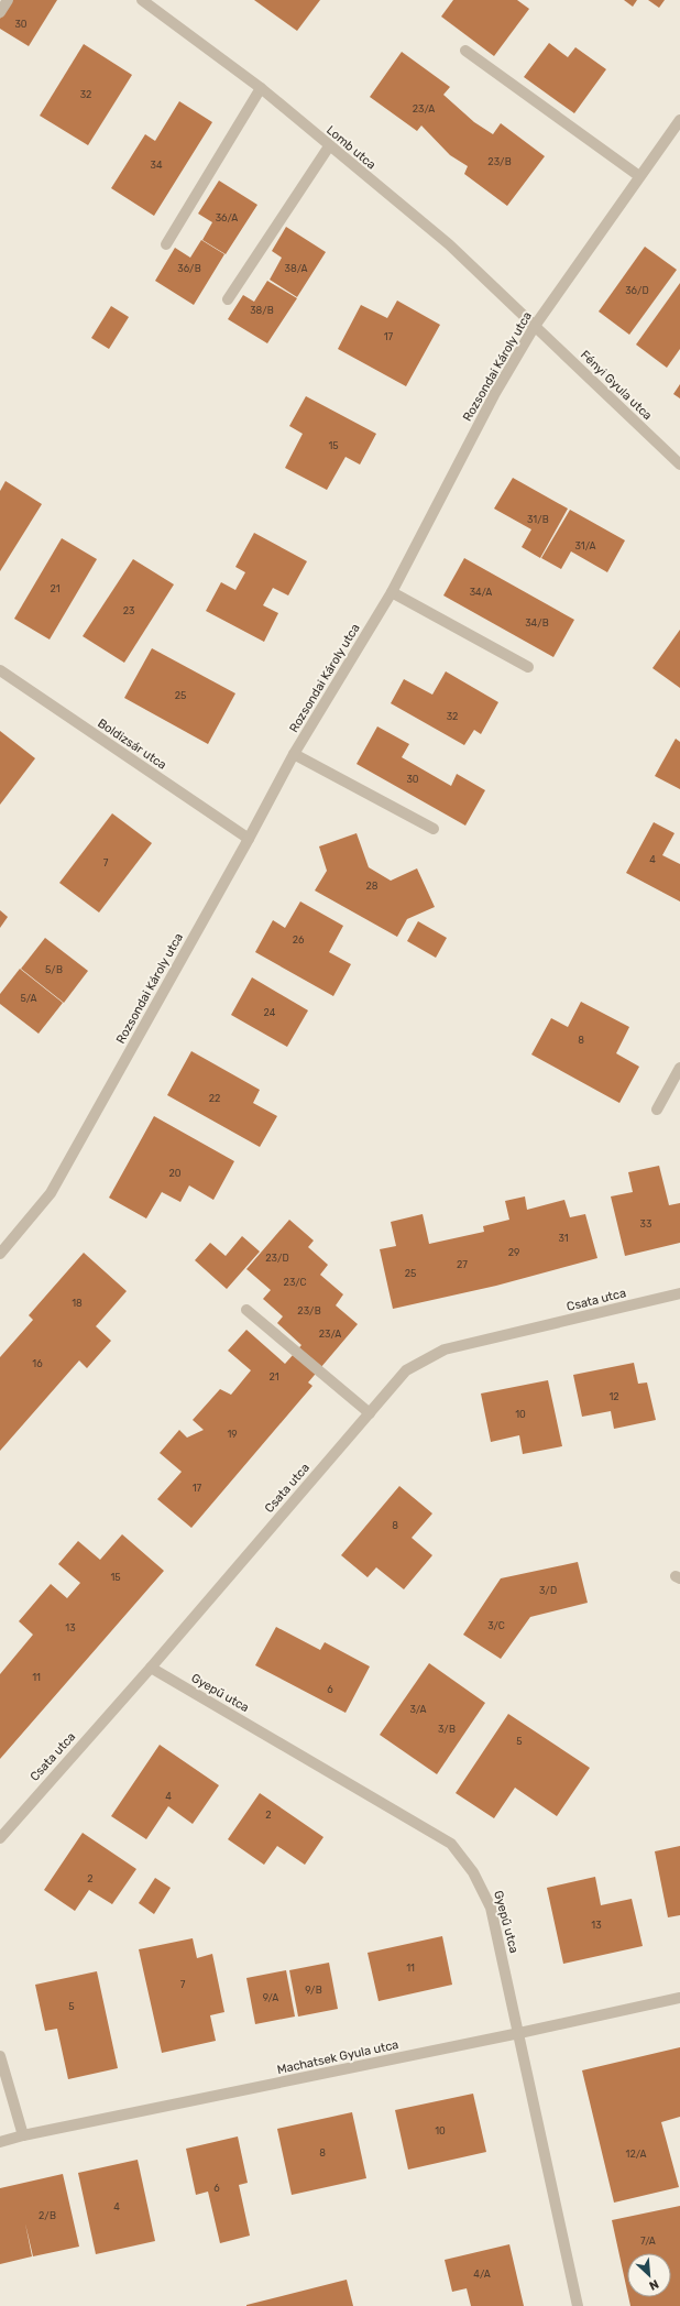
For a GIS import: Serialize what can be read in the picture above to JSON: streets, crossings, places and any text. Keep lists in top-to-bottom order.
{
  "streets": {
    "street": [
      "Lomb utca",
      "Rozsondai Károly utca",
      "Fényi Gyula utca",
      "Boldizsár utca",
      "Csata utca",
      "Gyepű utca",
      "Machatsek Gyula utca"
    ]
  },
  "crossings": [
    ["Lomb utca", "Rozsondai Károly utca"],
    ["Lomb utca", "Fényi Gyula utca"],
    ["Rozsondai Károly utca", "Fényi Gyula utca"],
    ["Rozsondai Károly utca", "Boldizsár utca"],
    ["Csata utca", "Gyepű utca"],
    ["Gyepű utca", "Machatsek Gyula utca"]
  ],
  "house_numbers": [
    "30",
    "32",
    "23/A",
    "23/B",
    "34",
    "36/A",
    "36/B",
    "38/A",
    "36/D",
    "38/B",
    "17",
    "15",
    "31/B",
    "31/A",
    "21",
    "34/A",
    "23",
    "34/B",
    "25",
    "32",
    "30",
    "4",
    "7",
    "28",
    "26",
    "5/B",
    "5/A",
    "24",
    "8",
    "22",
    "20",
    "33",
    "31",
    "29",
    "23/D",
    "27",
    "25",
    "23/C",
    "18",
    "23/B",
    "23/A",
    "16",
    "21",
    "12",
    "10",
    "19",
    "17",
    "8",
    "15",
    "3/D",
    "3/C",
    "13",
    "11",
    "6",
    "3/A",
    "3/B",
    "5",
    "4",
    "2",
    "2",
    "13",
    "11",
    "7",
    "9/B",
    "9/A",
    "5",
    "10",
    "8",
    "12/A",
    "6",
    "4",
    "2/B",
    "7/A",
    "4/A"
  ],
  "north": "bottom right"
}
